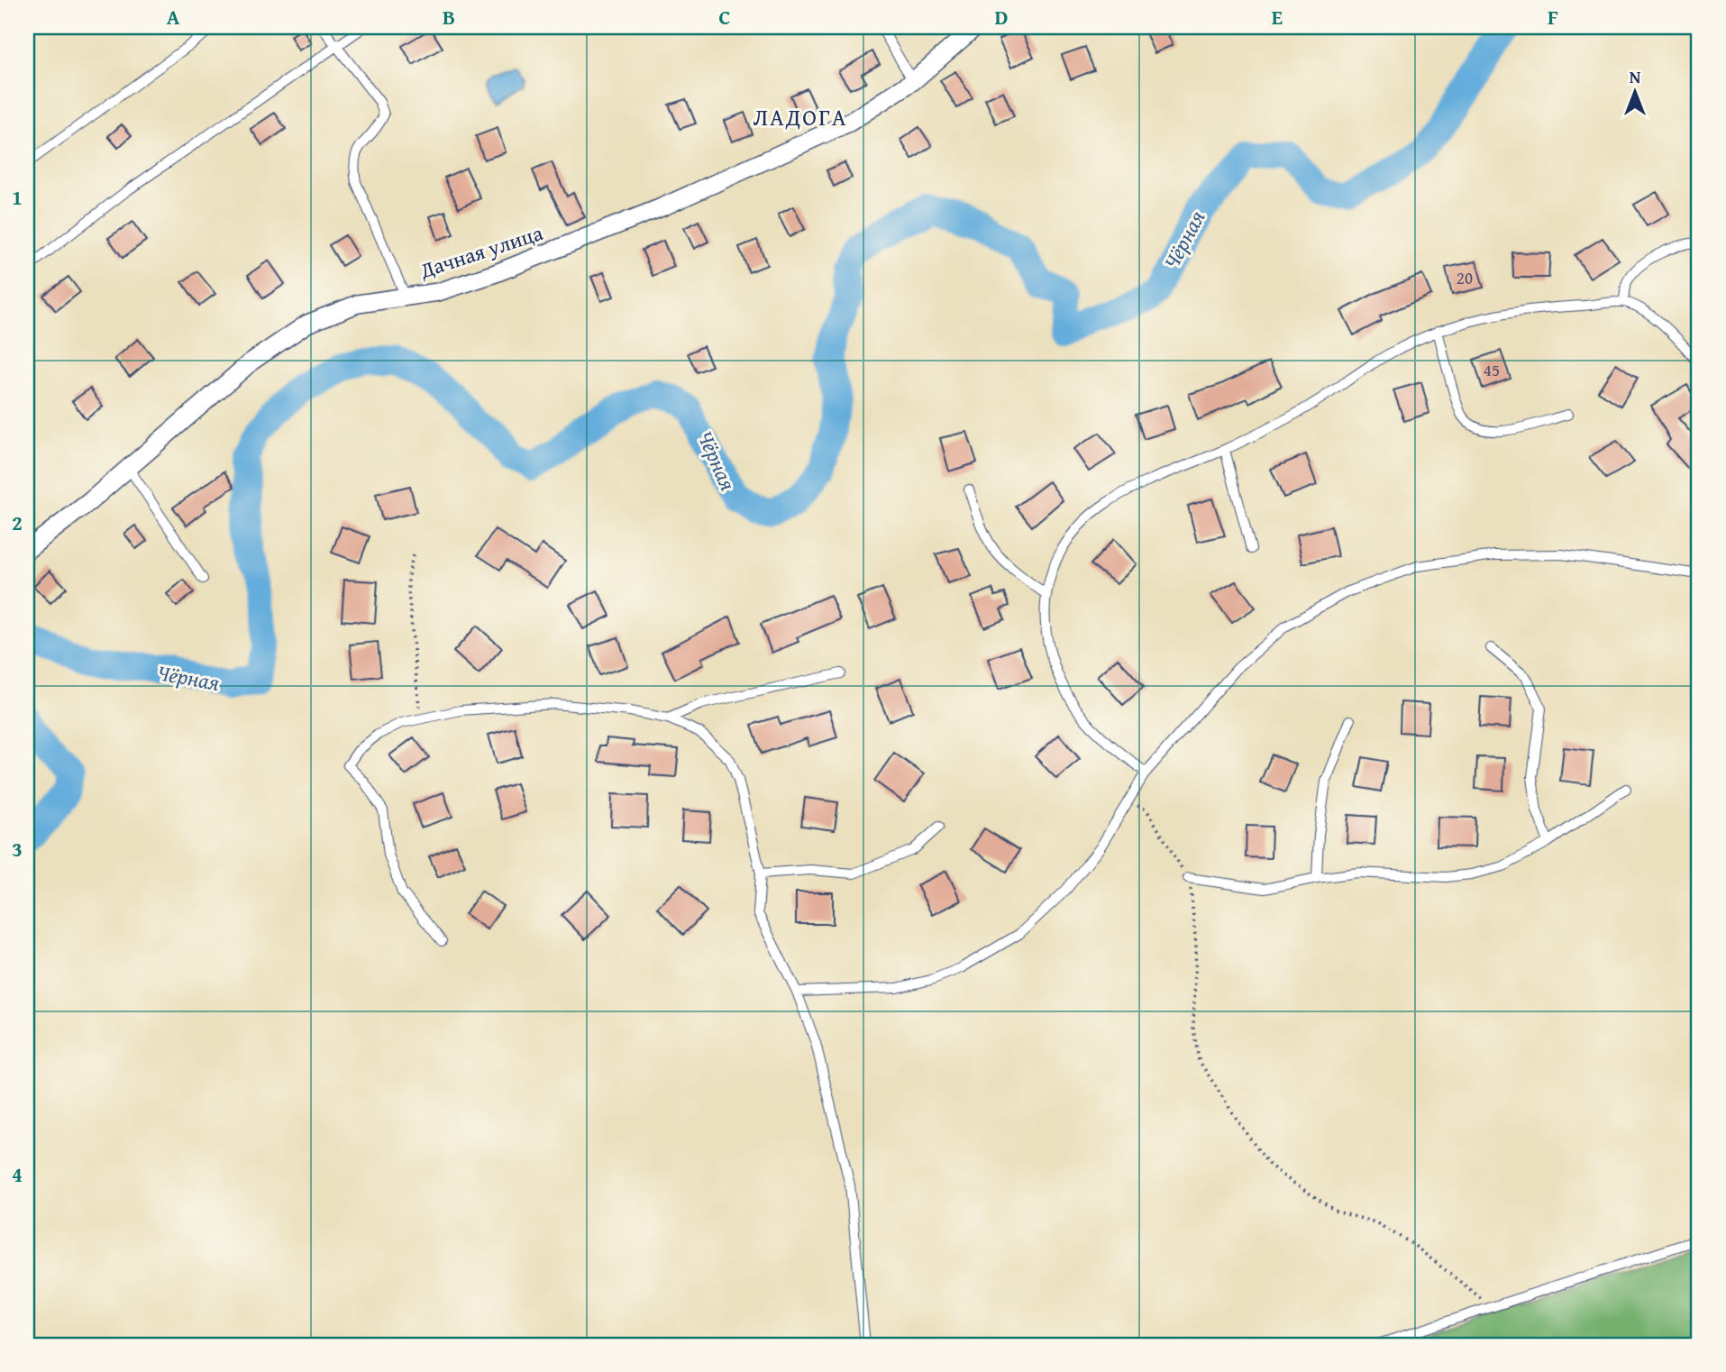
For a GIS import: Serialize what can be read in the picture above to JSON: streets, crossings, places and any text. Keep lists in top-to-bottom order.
{
  "streets": {
    "street": ["Дачная улица"]
  },
  "districts": ["ЛАДОГА"],
  "water": ["Чёрная"],
  "house_numbers": ["20", "45"],
  "north": "top",
  "grid": {
    "columns": [
      "A",
      "B",
      "C",
      "D",
      "E",
      "F"
    ],
    "rows": [
      "1",
      "2",
      "3",
      "4"
    ]
  }
}
